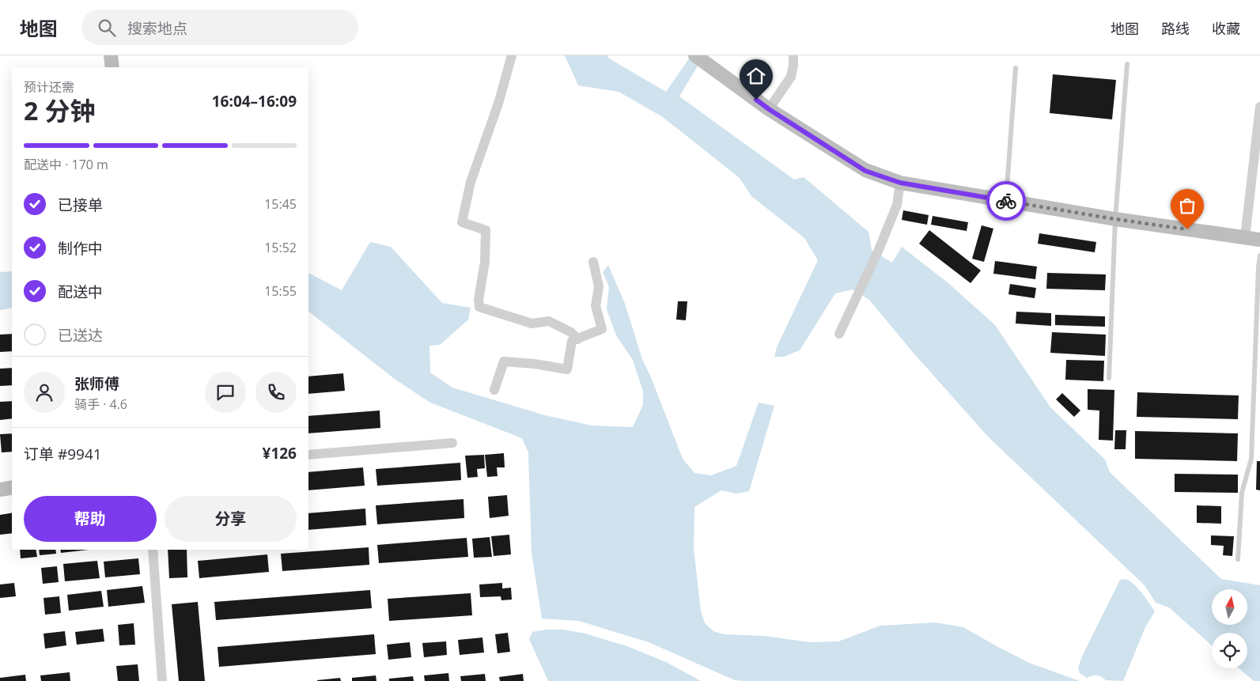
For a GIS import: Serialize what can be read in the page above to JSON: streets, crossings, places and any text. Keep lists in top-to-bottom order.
{
  "north": "top",
  "page": {
    "header": "地图",
    "search": "搜索地点",
    "nav": ["地图", "路线", "收藏"],
    "heading": ["2 分钟", "预计还需", "16:04–16:09"],
    "panel": [
      "张师傅",
      "骑手 · 4.6",
      "订单 #9941",
      "¥126"
    ],
    "bar": "配送中 · 170 m",
    "list": [
      ["已接单", "15:45"],
      ["制作中", "15:52"],
      ["配送中", "15:55"],
      "已送达"
    ],
    "buttons": ["帮助", "分享"]
  }
}
